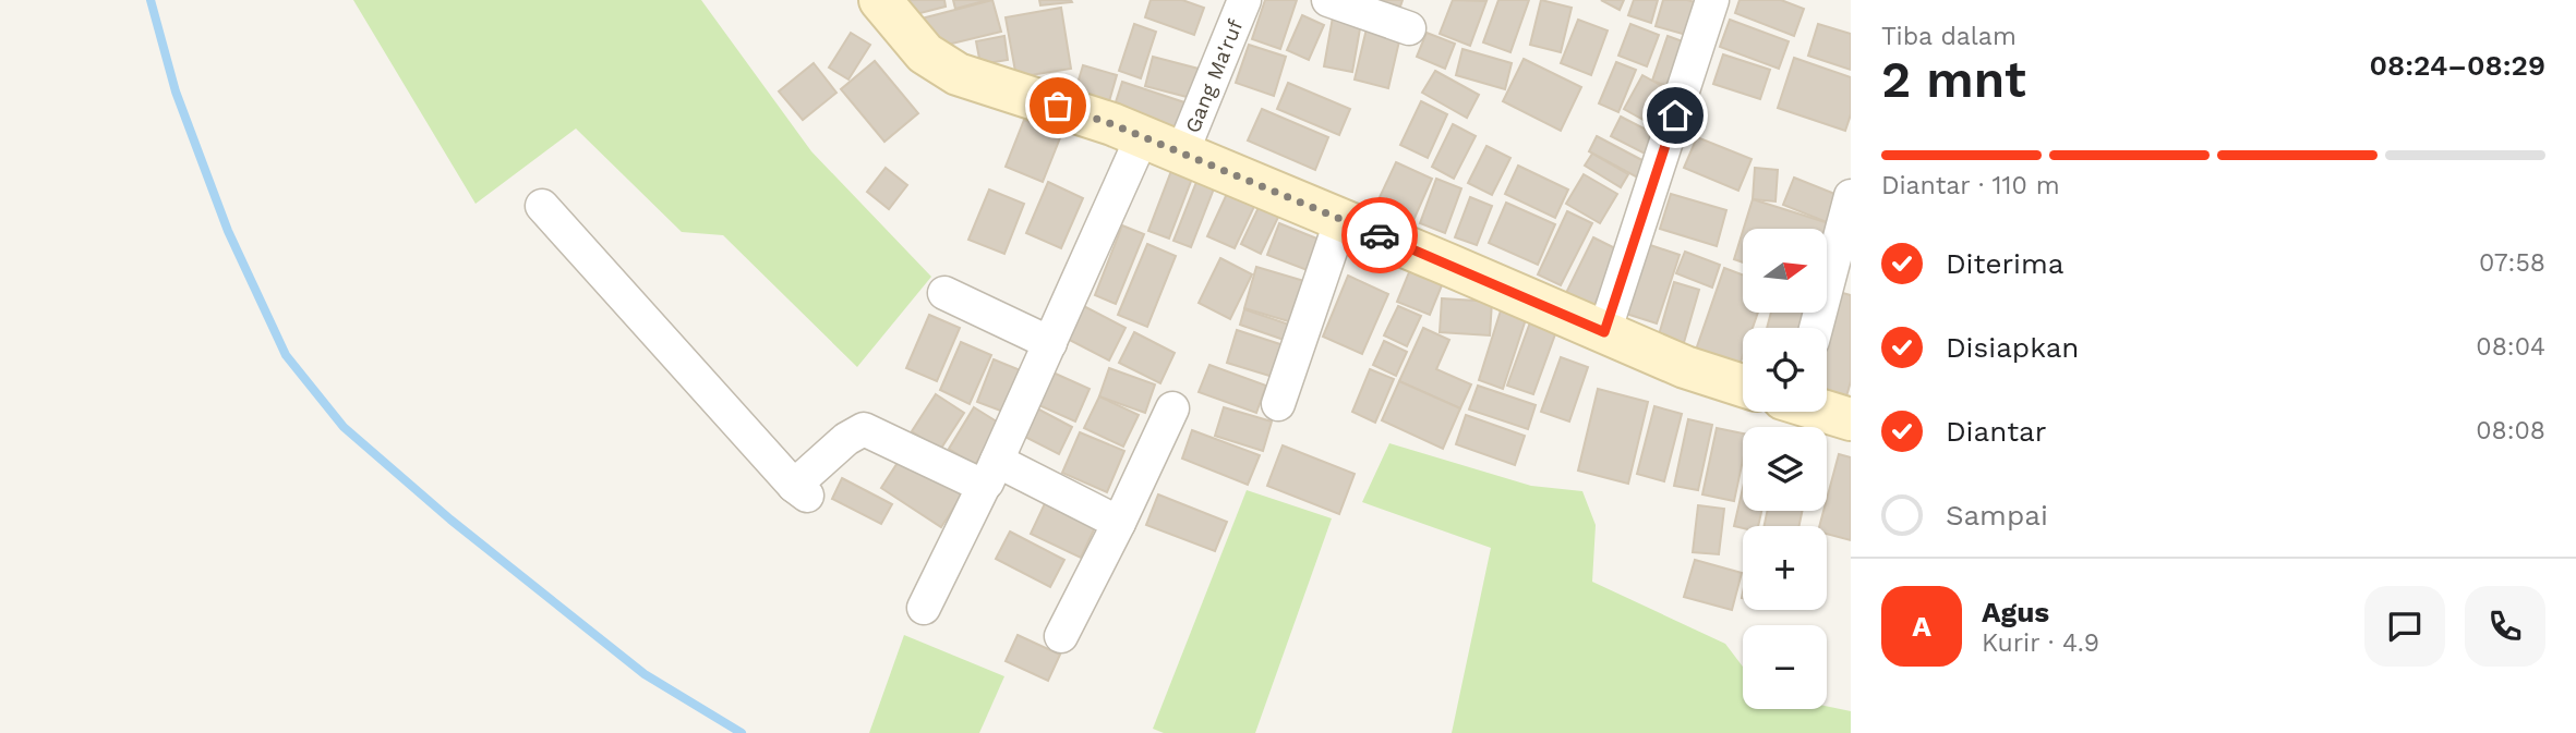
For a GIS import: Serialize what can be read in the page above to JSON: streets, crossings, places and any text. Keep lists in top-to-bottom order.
{
  "streets": {
    "street": ["Gang Ma'ruf"]
  },
  "north": "right",
  "page": {
    "heading": ["2 mnt", "Tiba dalam", "08:24–08:29"],
    "panel": ["Agus", "Kurir · 4.9"],
    "bar": "Diantar · 110 m",
    "list": [
      ["Diterima", "07:58"],
      ["Disiapkan", "08:04"],
      ["Diantar", "08:08"],
      "Sampai"
    ],
    "map_buttons": ["+", "−"],
    "round": "A"
  }
}
